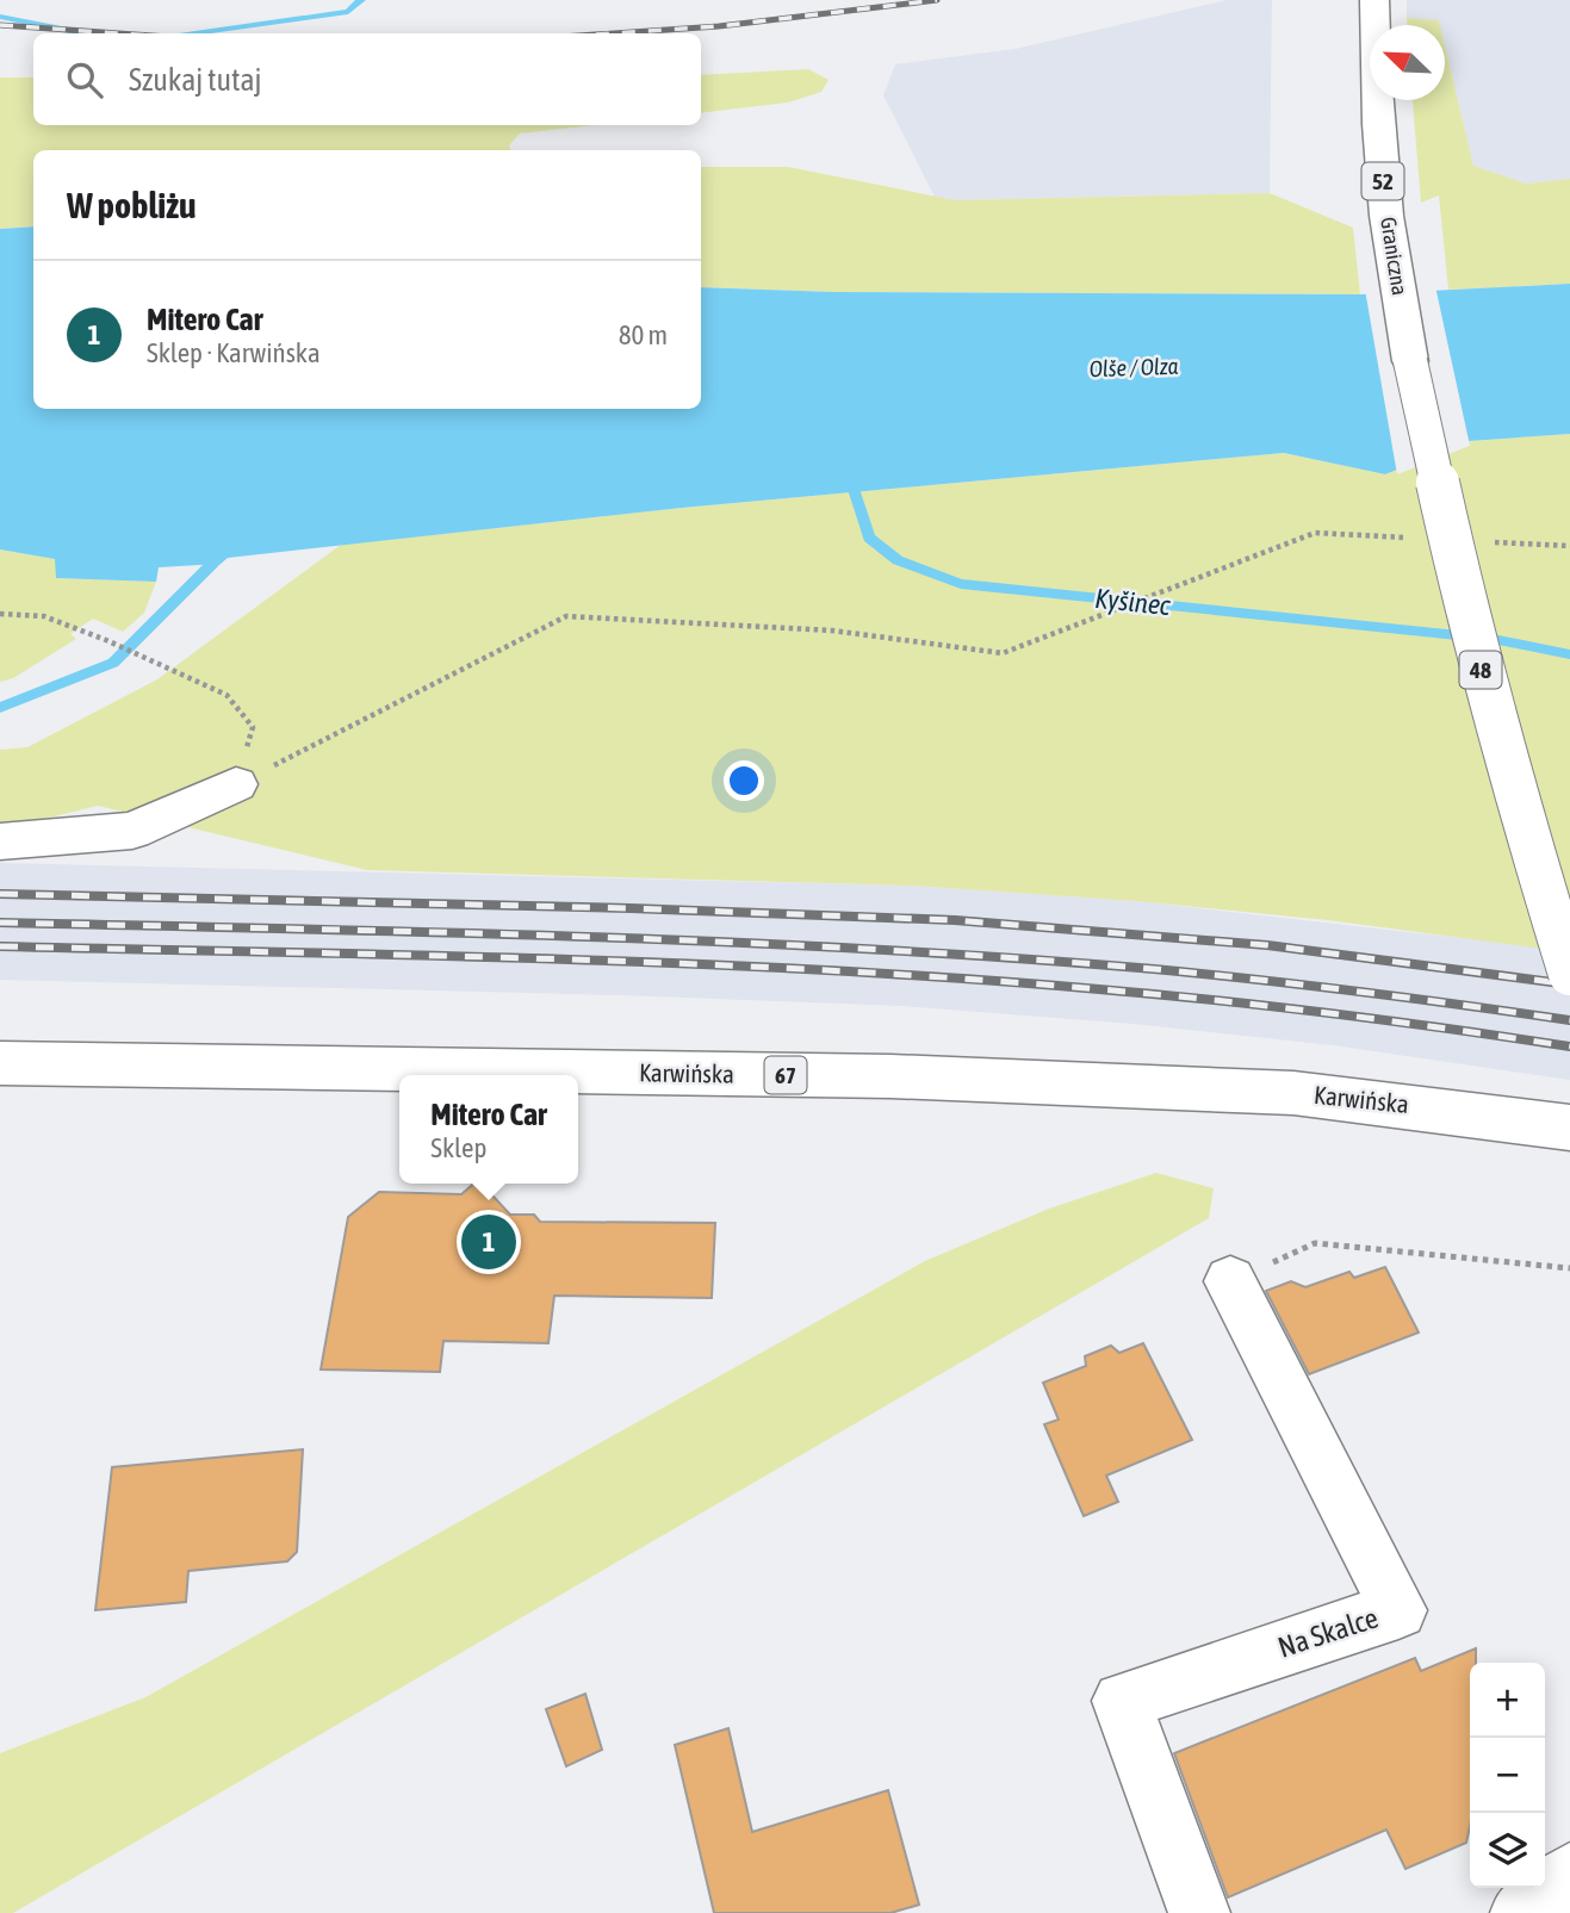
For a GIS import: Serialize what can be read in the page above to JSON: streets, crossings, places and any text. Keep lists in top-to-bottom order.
{
  "streets": {
    "main road": [
      "52",
      "Graniczna",
      "48",
      "Karwińska",
      "67",
      "Na Skalce"
    ]
  },
  "crossings": [
    ["Graniczna", "48"]
  ],
  "water": ["Olše / Olza", "Kyšinec"],
  "north": "top left",
  "page": {
    "search": "Szukaj tutaj",
    "heading": "W pobliżu",
    "list": [
      {
        "mark": "1",
        "name": "Mitero Car",
        "note": "Sklep · Karwińska",
        "value": "80 m"
      }
    ],
    "popup": ["Mitero Car", "Sklep"],
    "pins": "1",
    "map_buttons": ["+", "−"]
  }
}
